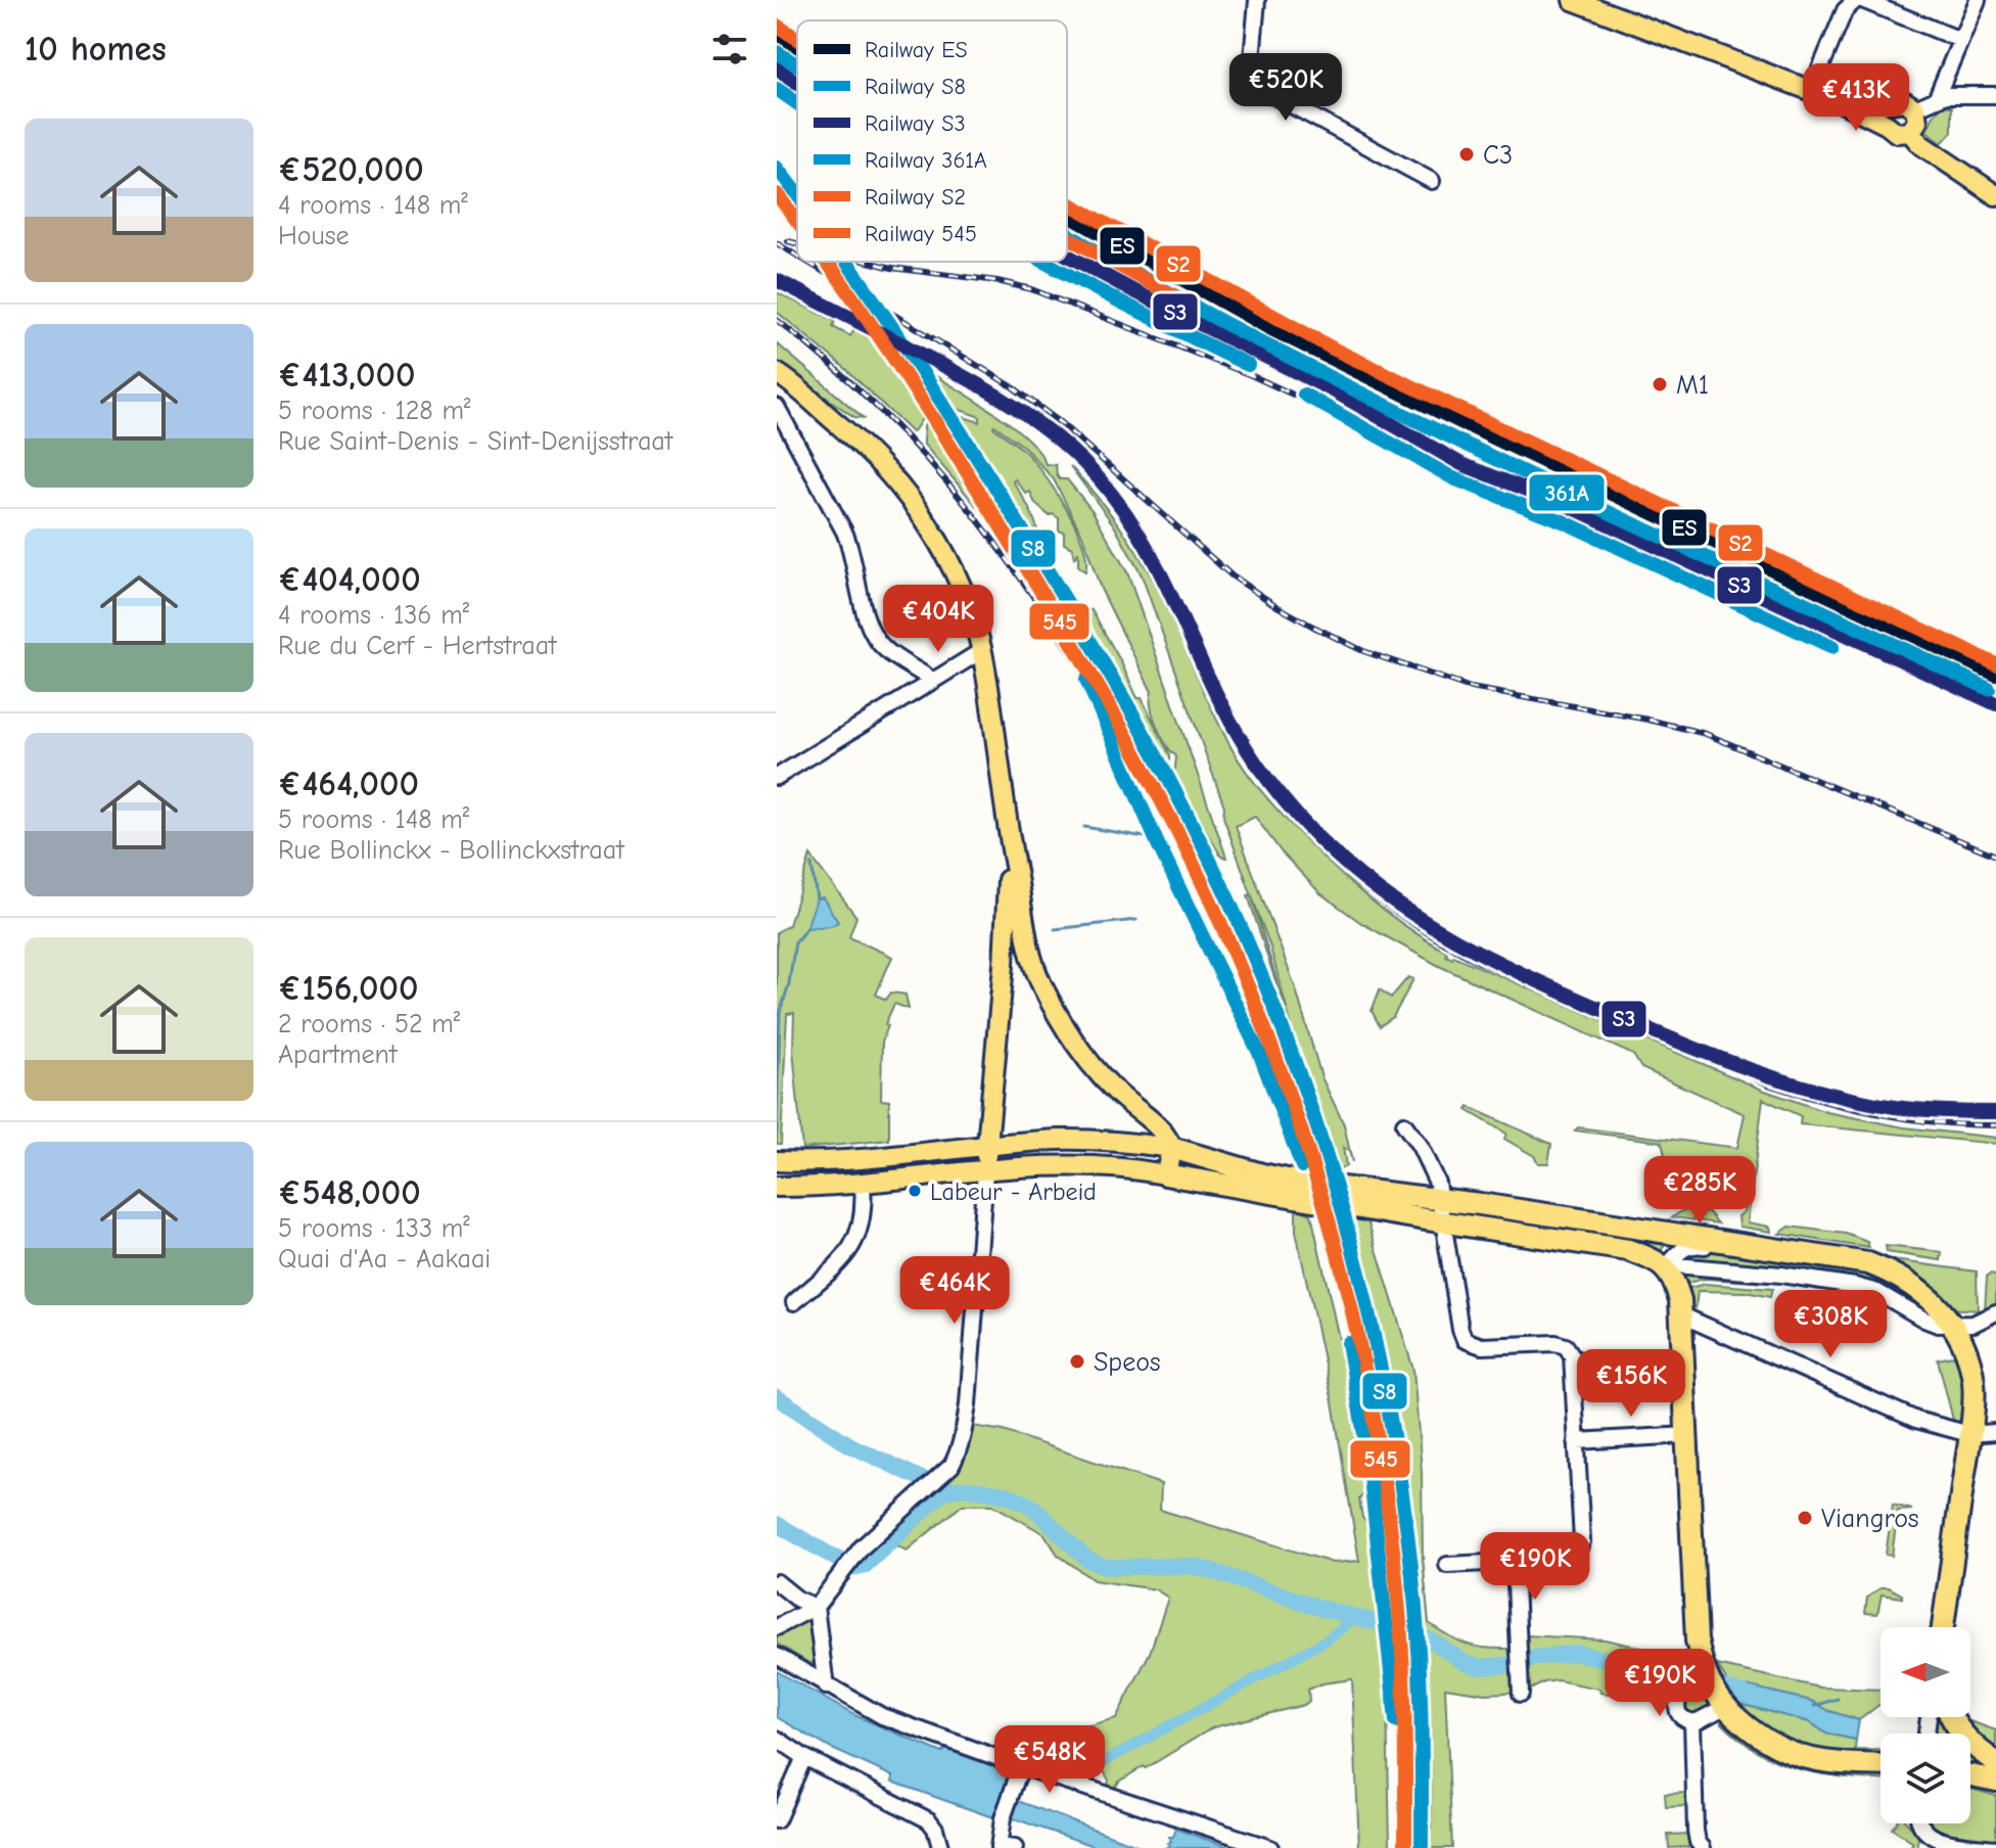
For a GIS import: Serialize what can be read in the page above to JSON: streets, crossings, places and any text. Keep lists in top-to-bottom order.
{
  "places": [
    "C3",
    "M1",
    "Labeur - Arbeid",
    "Speos",
    "Viangros"
  ],
  "lines": [
    "rail line S2",
    "rail line ES",
    "rail line 361A",
    "rail line S3",
    "rail line S8",
    "rail line 545"
  ],
  "legend": [
    "Railway ES",
    "Railway S8",
    "Railway S3",
    "Railway 361A",
    "Railway S2",
    "Railway 545"
  ],
  "north": "left",
  "page": {
    "heading": "10 homes",
    "price": [
      "€520K",
      "€413K",
      "€404K",
      "€285K",
      "€464K",
      "€308K",
      "€156K",
      "€190K",
      "€190K",
      "€548K"
    ],
    "list": [
      {
        "name": "€520,000",
        "note": "4 rooms · 148 m² · House"
      },
      {
        "name": "€413,000",
        "note": "5 rooms · 128 m² · Rue Saint-Denis - Sint-Denijsstraat"
      },
      {
        "name": "€404,000",
        "note": "4 rooms · 136 m² · Rue du Cerf - Hertstraat"
      },
      {
        "name": "€464,000",
        "note": "5 rooms · 148 m² · Rue Bollinckx - Bollinckxstraat"
      },
      {
        "name": "€156,000",
        "note": "2 rooms · 52 m² · Apartment"
      },
      {
        "name": "€548,000",
        "note": "5 rooms · 133 m² · Quai d'Aa - Aakaai"
      }
    ]
  }
}
